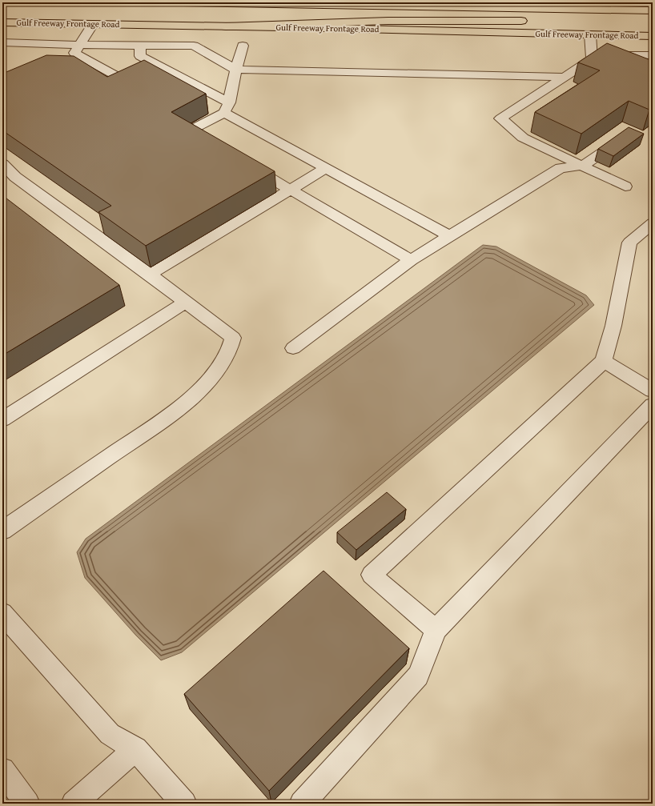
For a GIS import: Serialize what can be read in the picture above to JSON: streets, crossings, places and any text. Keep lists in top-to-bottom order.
{
  "streets": {
    "main road": ["Gulf Freeway Frontage Road"]
  }
}
